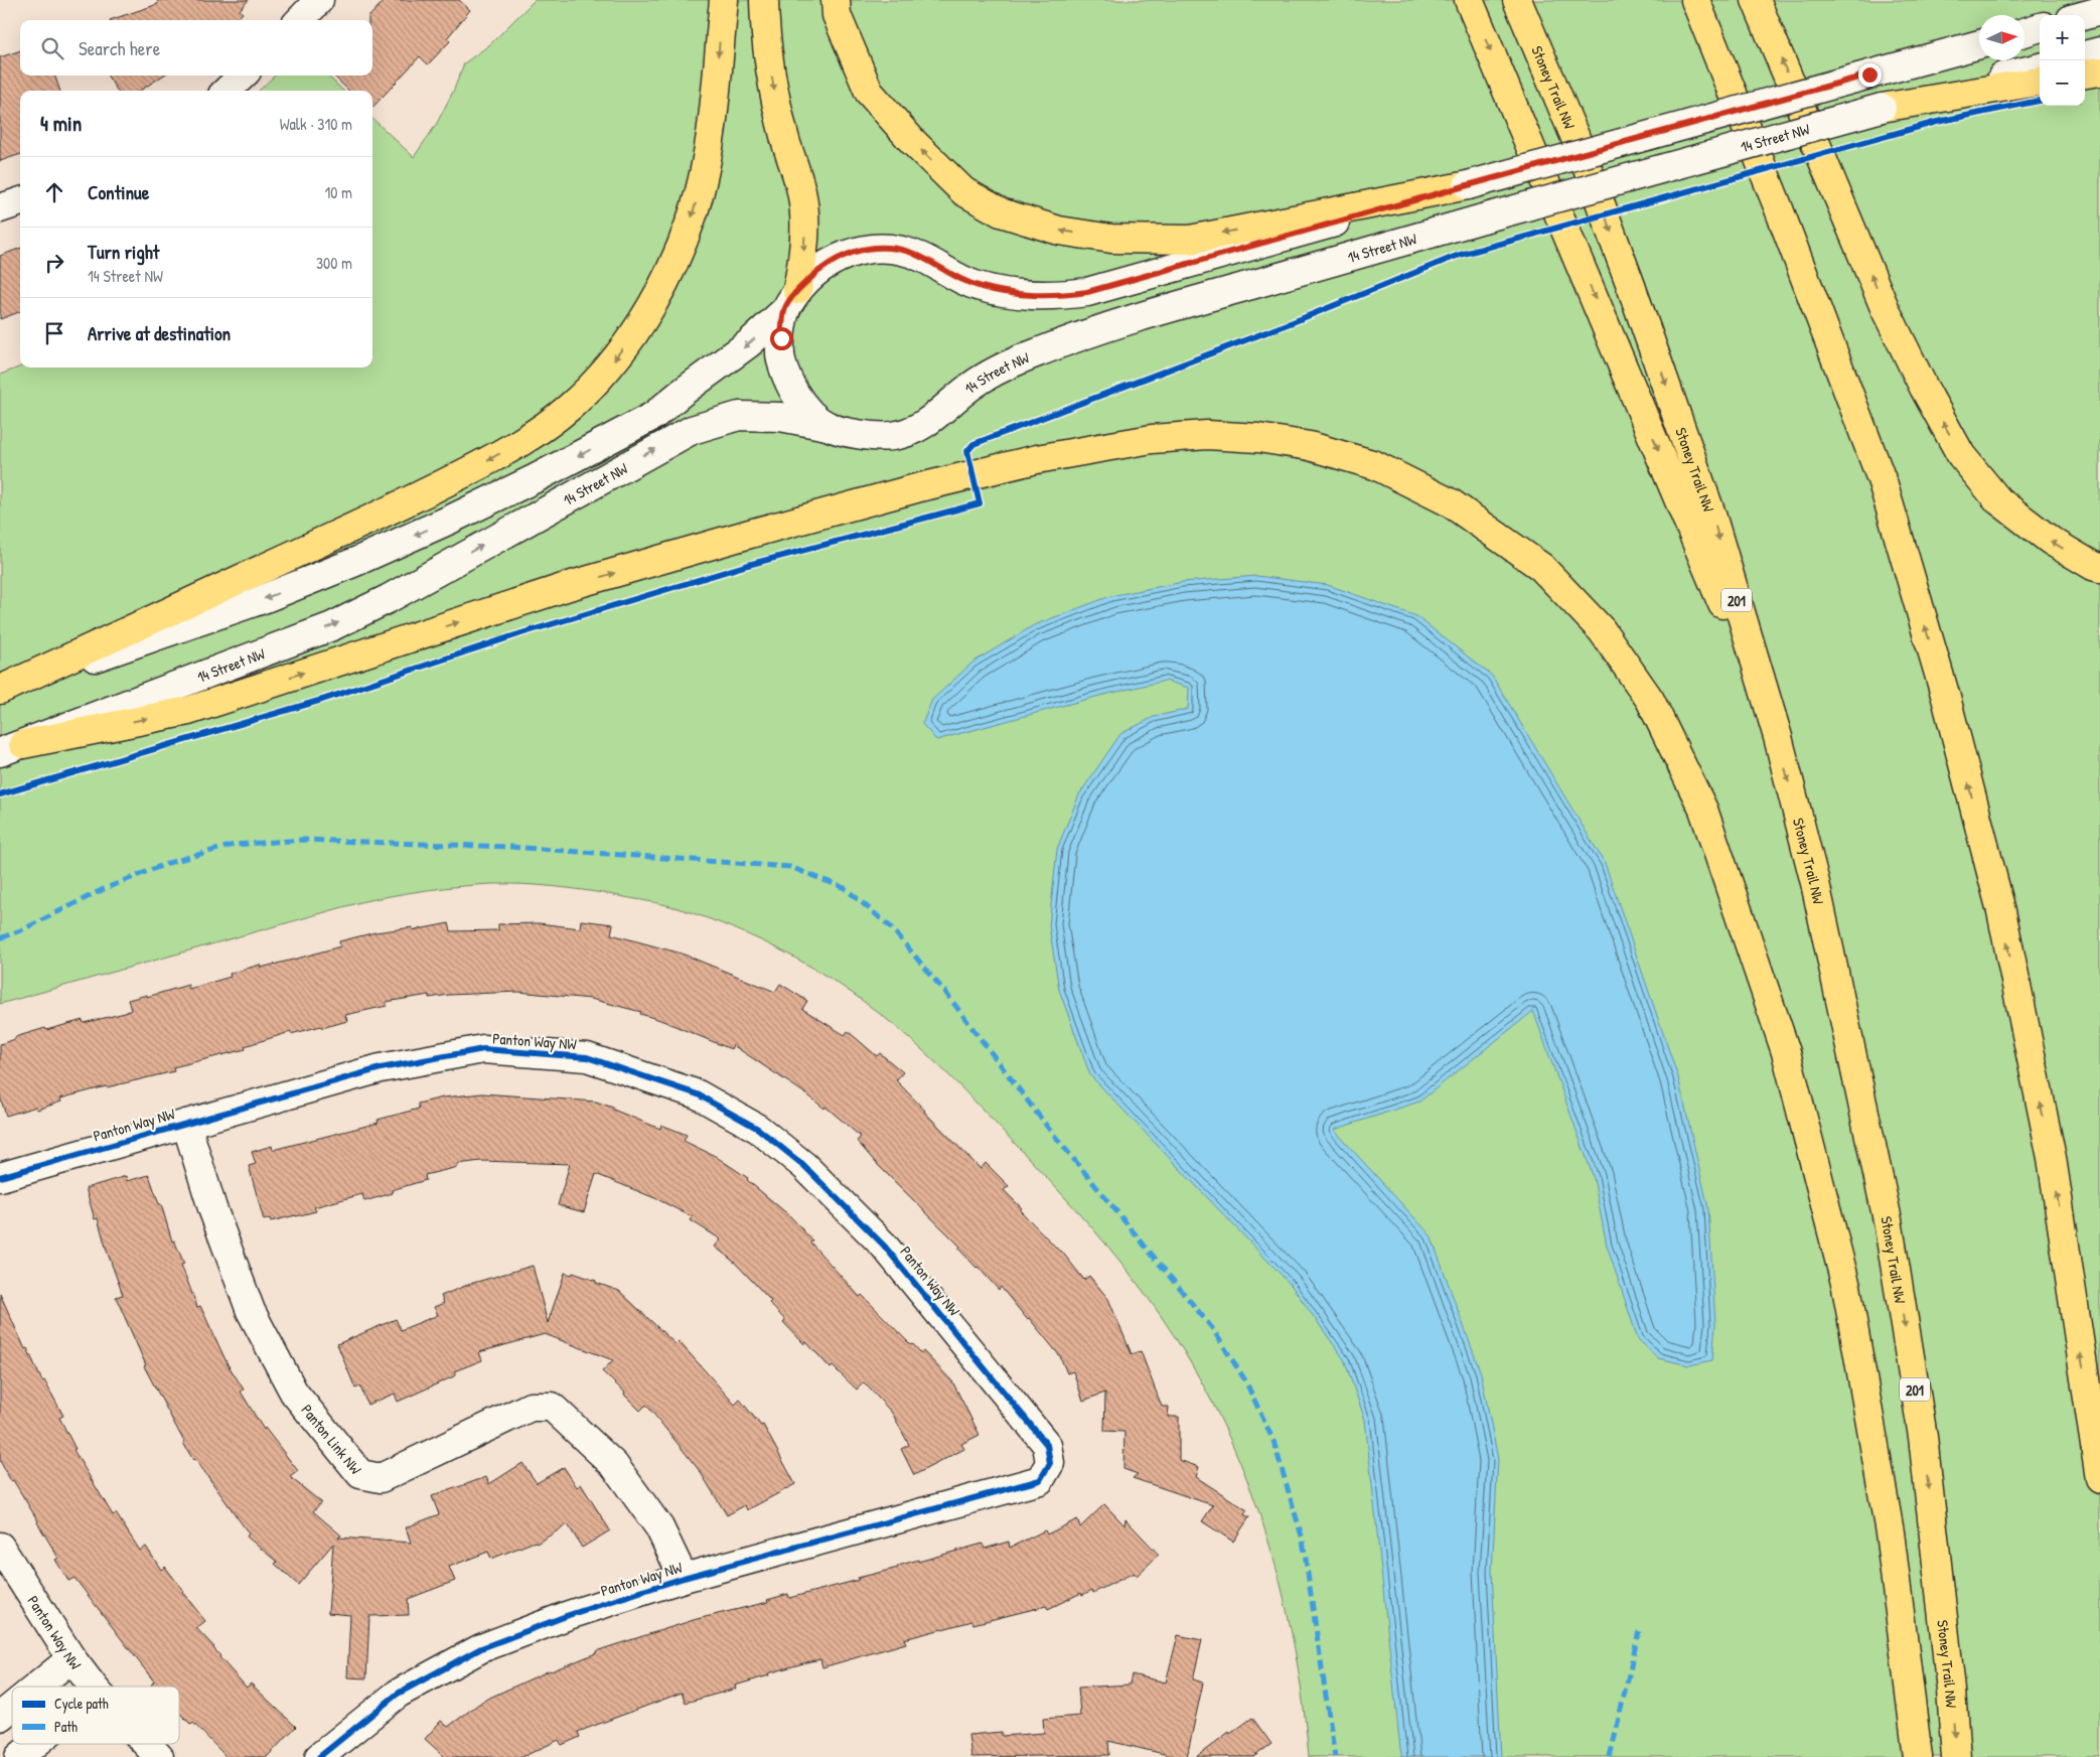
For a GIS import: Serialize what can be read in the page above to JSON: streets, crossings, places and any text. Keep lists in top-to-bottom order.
{
  "streets": {
    "highway": ["Stoney Trail NW", "201"],
    "street": ["14 Street NW", "Panton Way NW", "Panton Link NW"]
  },
  "crossings": [
    ["Panton Way NW", "Panton Link NW"]
  ],
  "legend": ["Cycle path", "Path"],
  "north": "right",
  "page": {
    "map_buttons": ["+", "−"],
    "search": "Search here",
    "heading": ["4 min", "Walk · 310 m"],
    "list": [
      ["Continue", "10 m"],
      ["Turn right", "14 Street NW", "300 m"],
      "Arrive at destination"
    ]
  }
}
